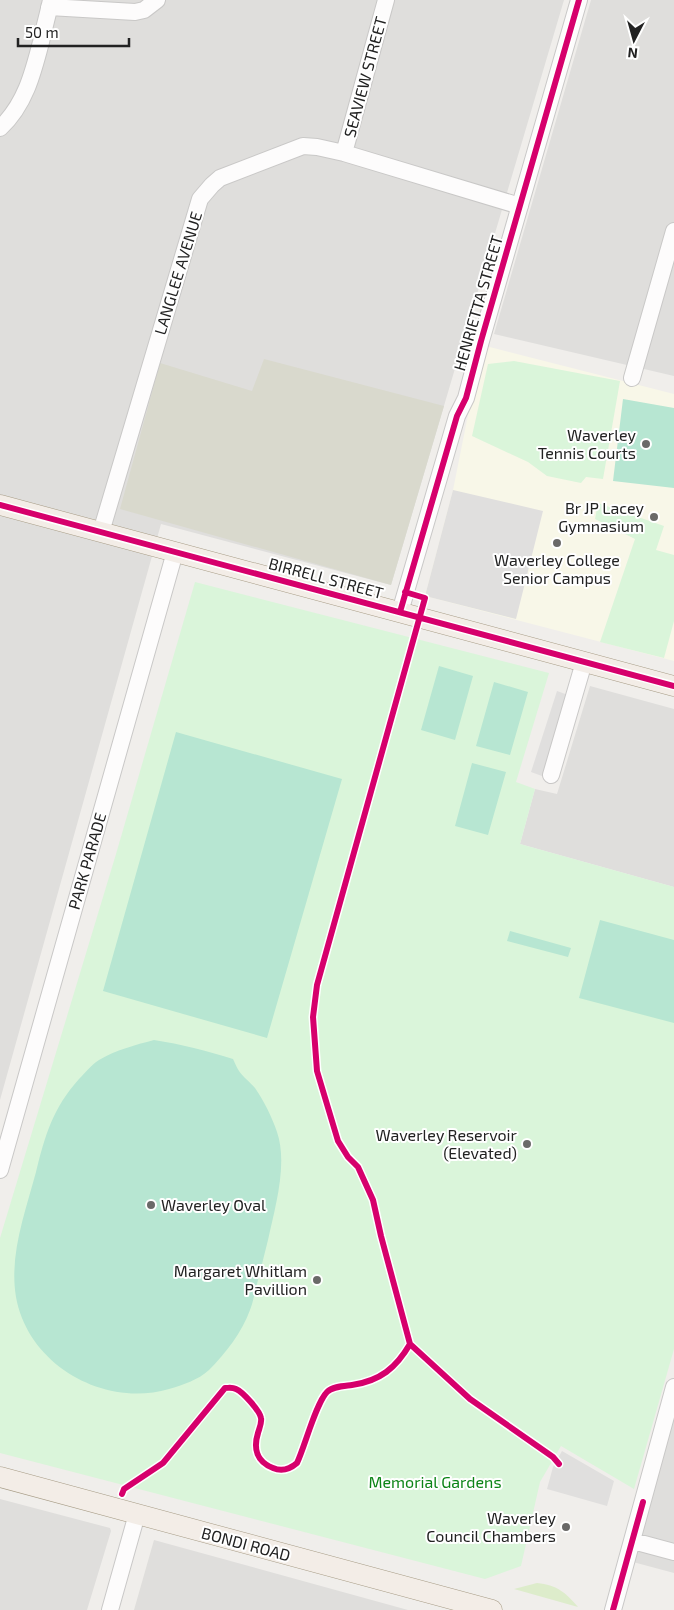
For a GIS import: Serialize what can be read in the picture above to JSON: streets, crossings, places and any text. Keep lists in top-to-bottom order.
{
  "streets": {
    "main road": ["BIRRELL STREET", "BONDI ROAD"],
    "street": [
      "SEAVIEW STREET",
      "LANGLEE AVENUE",
      "HENRIETTA STREET",
      "PARK PARADE"
    ]
  },
  "crossings": [
    ["SEAVIEW STREET", "LANGLEE AVENUE"],
    ["LANGLEE AVENUE", "HENRIETTA STREET"],
    ["LANGLEE AVENUE", "BIRRELL STREET"],
    ["HENRIETTA STREET", "BIRRELL STREET"],
    ["BIRRELL STREET", "PARK PARADE"]
  ],
  "parks": ["Memorial Gardens"],
  "places": [
    "Waverley Tennis Courts",
    "Br JP Lacey Gymnasium",
    "Waverley College Senior Campus",
    "Waverley Reservoir (Elevated)",
    "Waverley Oval",
    "Margaret Whitlam Pavillion",
    "Waverley Council Chambers"
  ],
  "scale_bar": "50 m",
  "north": "bottom"
}
